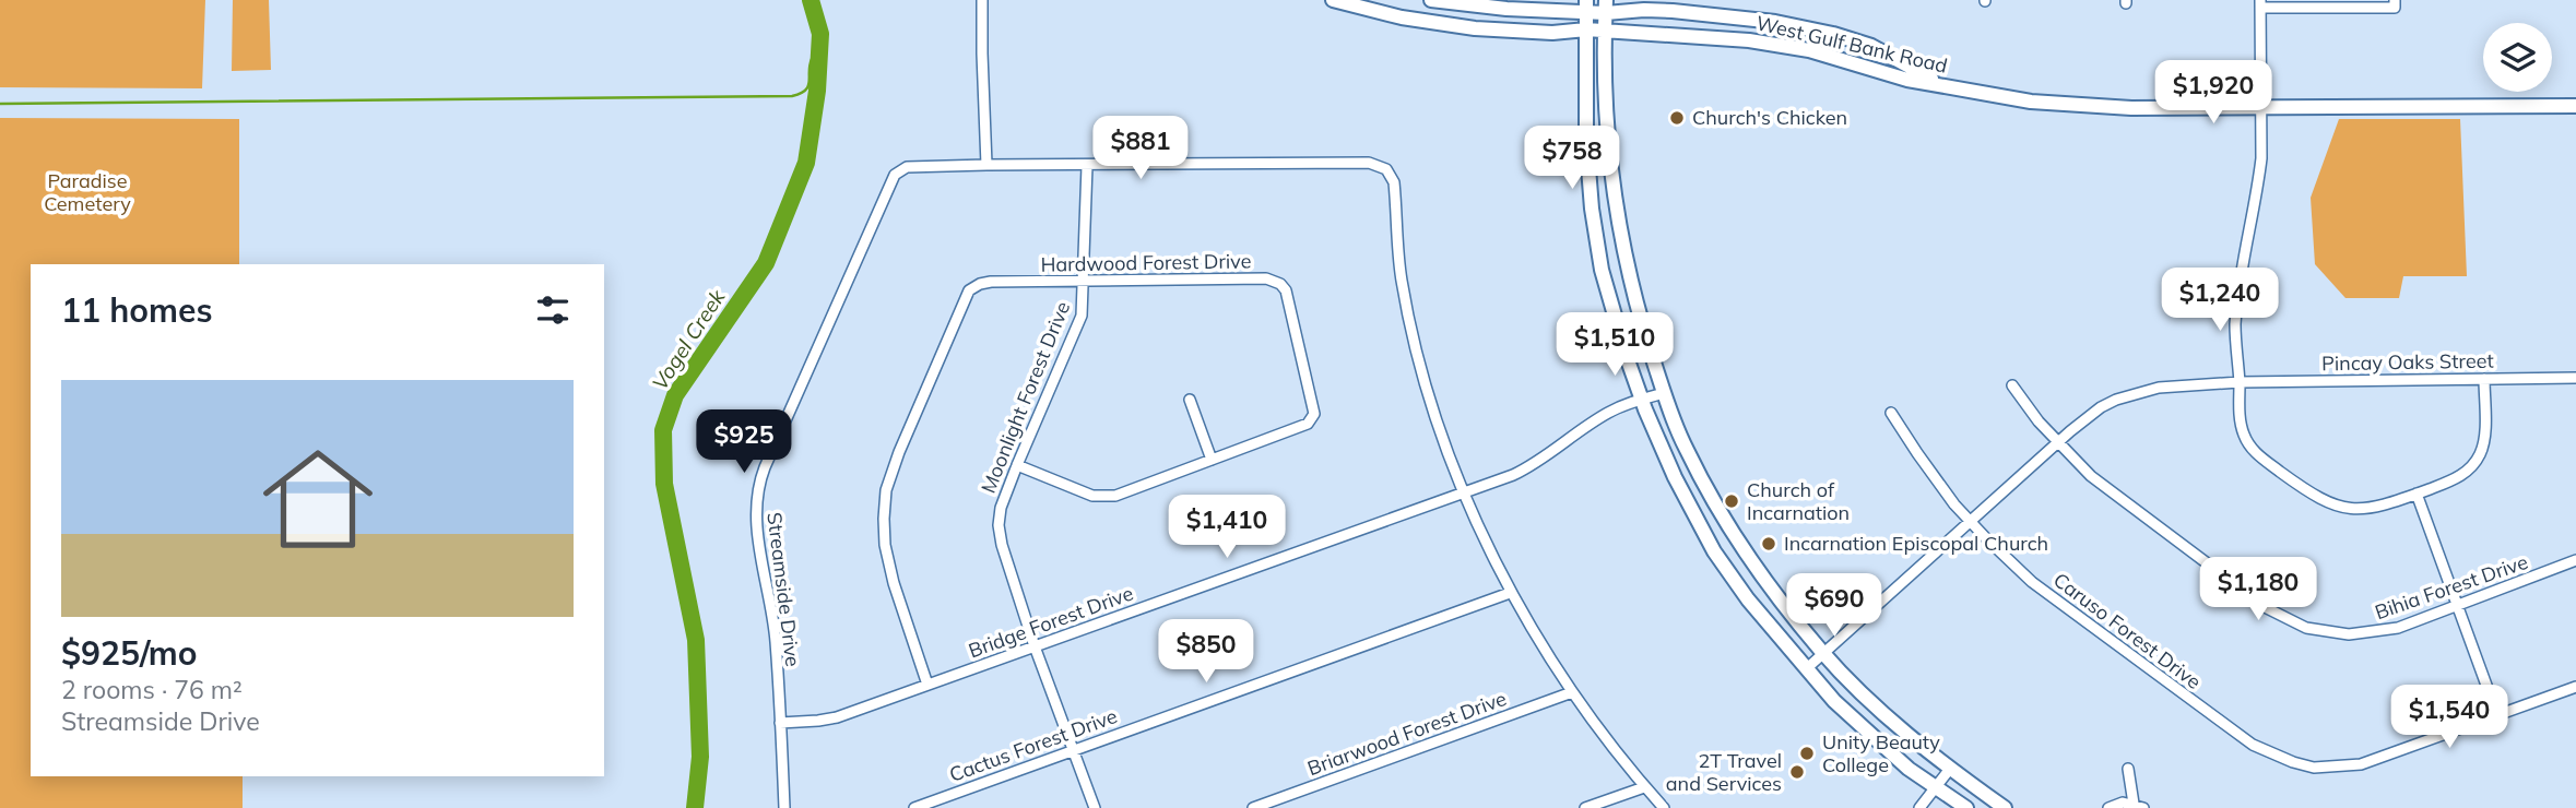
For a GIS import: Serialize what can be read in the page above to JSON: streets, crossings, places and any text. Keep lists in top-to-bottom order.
{
  "streets": {
    "main road": ["West Gulf Bank Road"],
    "street": [
      "Hardwood Forest Drive",
      "Pincay Oaks Street",
      "Moonlight Forest Drive",
      "Bihia Forest Drive",
      "Streamside Drive",
      "Bridge Forest Drive",
      "Caruso Forest Drive",
      "Briarwood Forest Drive",
      "Cactus Forest Drive"
    ]
  },
  "crossings": [
    ["Hardwood Forest Drive", "Moonlight Forest Drive"],
    ["Hardwood Forest Drive", "Bridge Forest Drive"],
    ["Pincay Oaks Street", "Bihia Forest Drive"],
    ["Moonlight Forest Drive", "Bridge Forest Drive"],
    ["Moonlight Forest Drive", "Cactus Forest Drive"],
    ["Streamside Drive", "Bridge Forest Drive"]
  ],
  "water": ["Vogel Creek"],
  "parks": ["Paradise Cemetery"],
  "places": [
    "Church's Chicken",
    "Church of Incarnation",
    "Incarnation Episcopal Church",
    "Unity Beauty College",
    "2T Travel and Services"
  ],
  "page": {
    "price": [
      "$1,920",
      "$881",
      "$758",
      "$1,240",
      "$1,510",
      "$925",
      "$1,410",
      "$1,180",
      "$690",
      "$850",
      "$1,540"
    ],
    "heading": "11 homes",
    "list": [
      {
        "name": "$925/mo",
        "note": "2 rooms · 76 m² · Streamside Drive"
      }
    ]
  }
}
